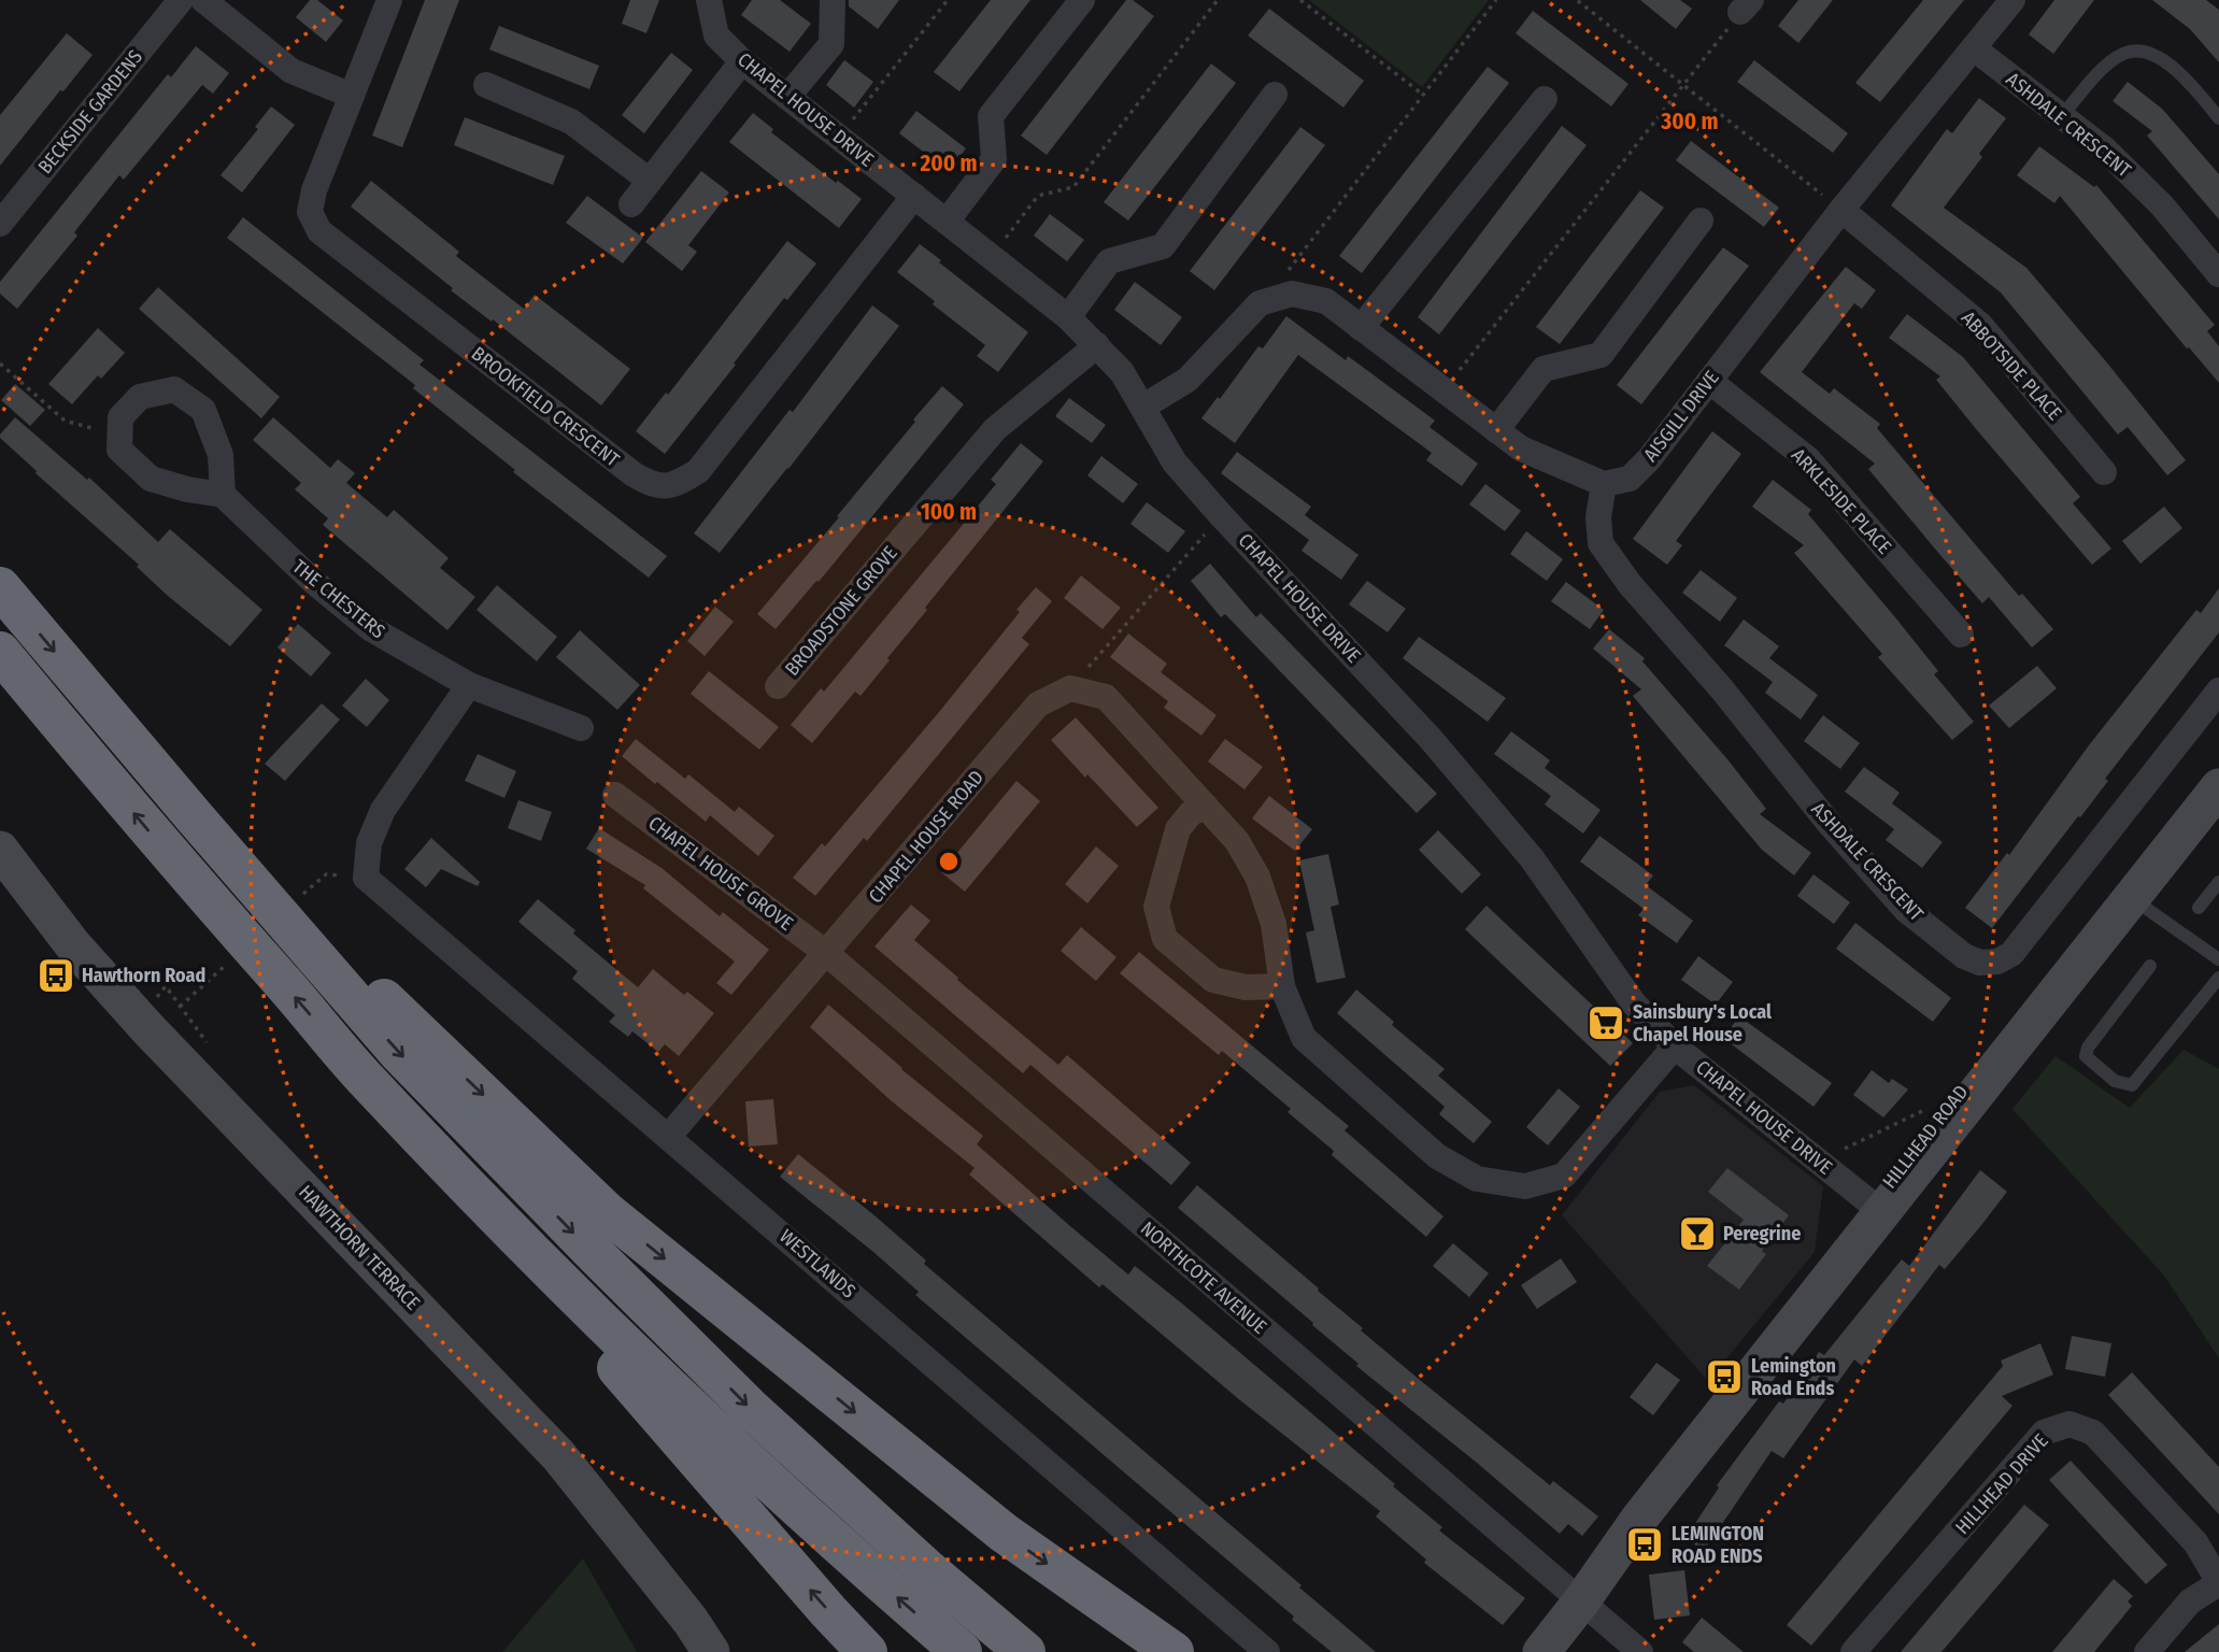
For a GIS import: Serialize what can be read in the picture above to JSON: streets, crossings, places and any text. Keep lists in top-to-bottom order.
{
  "streets": {
    "street": [
      "CHAPEL HOUSE DRIVE",
      "BECKSIDE GARDENS",
      "ASHDALE CRESCENT",
      "ABBOTSIDE PLACE",
      "BROOKFIELD CRESCENT",
      "AISGILL DRIVE",
      "ARKLESIDE PLACE",
      "THE CHESTERS",
      "BROADSTONE GROVE",
      "CHAPEL HOUSE ROAD",
      "CHAPEL HOUSE GROVE",
      "HILLHEAD ROAD",
      "HAWTHORN TERRACE",
      "WESTLANDS",
      "NORTHCOTE AVENUE",
      "HILLHEAD DRIVE"
    ]
  },
  "crossings": [
    ["CHAPEL HOUSE DRIVE", "BROOKFIELD CRESCENT"],
    ["CHAPEL HOUSE DRIVE", "BROADSTONE GROVE"],
    ["CHAPEL HOUSE DRIVE", "HILLHEAD ROAD"],
    ["ASHDALE CRESCENT", "AISGILL DRIVE"],
    ["ABBOTSIDE PLACE", "AISGILL DRIVE"],
    ["AISGILL DRIVE", "ARKLESIDE PLACE"],
    ["THE CHESTERS", "WESTLANDS"],
    ["CHAPEL HOUSE ROAD", "CHAPEL HOUSE GROVE"],
    ["CHAPEL HOUSE ROAD", "WESTLANDS"],
    ["CHAPEL HOUSE ROAD", "NORTHCOTE AVENUE"],
    ["CHAPEL HOUSE GROVE", "NORTHCOTE AVENUE"],
    ["HILLHEAD ROAD", "NORTHCOTE AVENUE"]
  ],
  "places": {
    "bus stop": ["Hawthorn Road", "Lemington Road Ends", "LEMINGTON ROAD ENDS"],
    "supermarket": ["Sainsbury's Local Chapel House"],
    "bar": ["Peregrine"]
  },
  "rings": ["300 m", "200 m", "100 m"]
}
